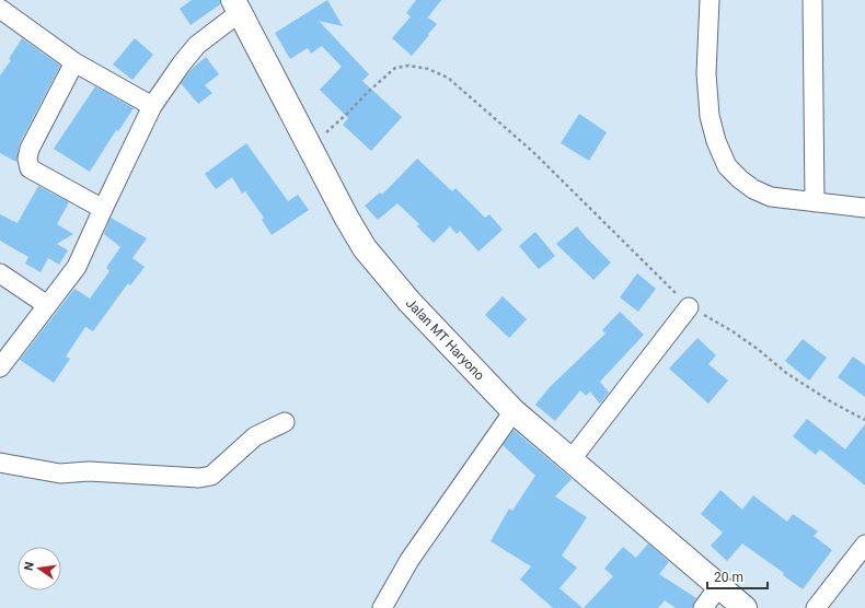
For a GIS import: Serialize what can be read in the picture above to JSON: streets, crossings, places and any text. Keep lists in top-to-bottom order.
{
  "streets": {
    "main road": ["Jalan MT Haryono"]
  },
  "scale_bar": "20 m",
  "north": "left"
}
